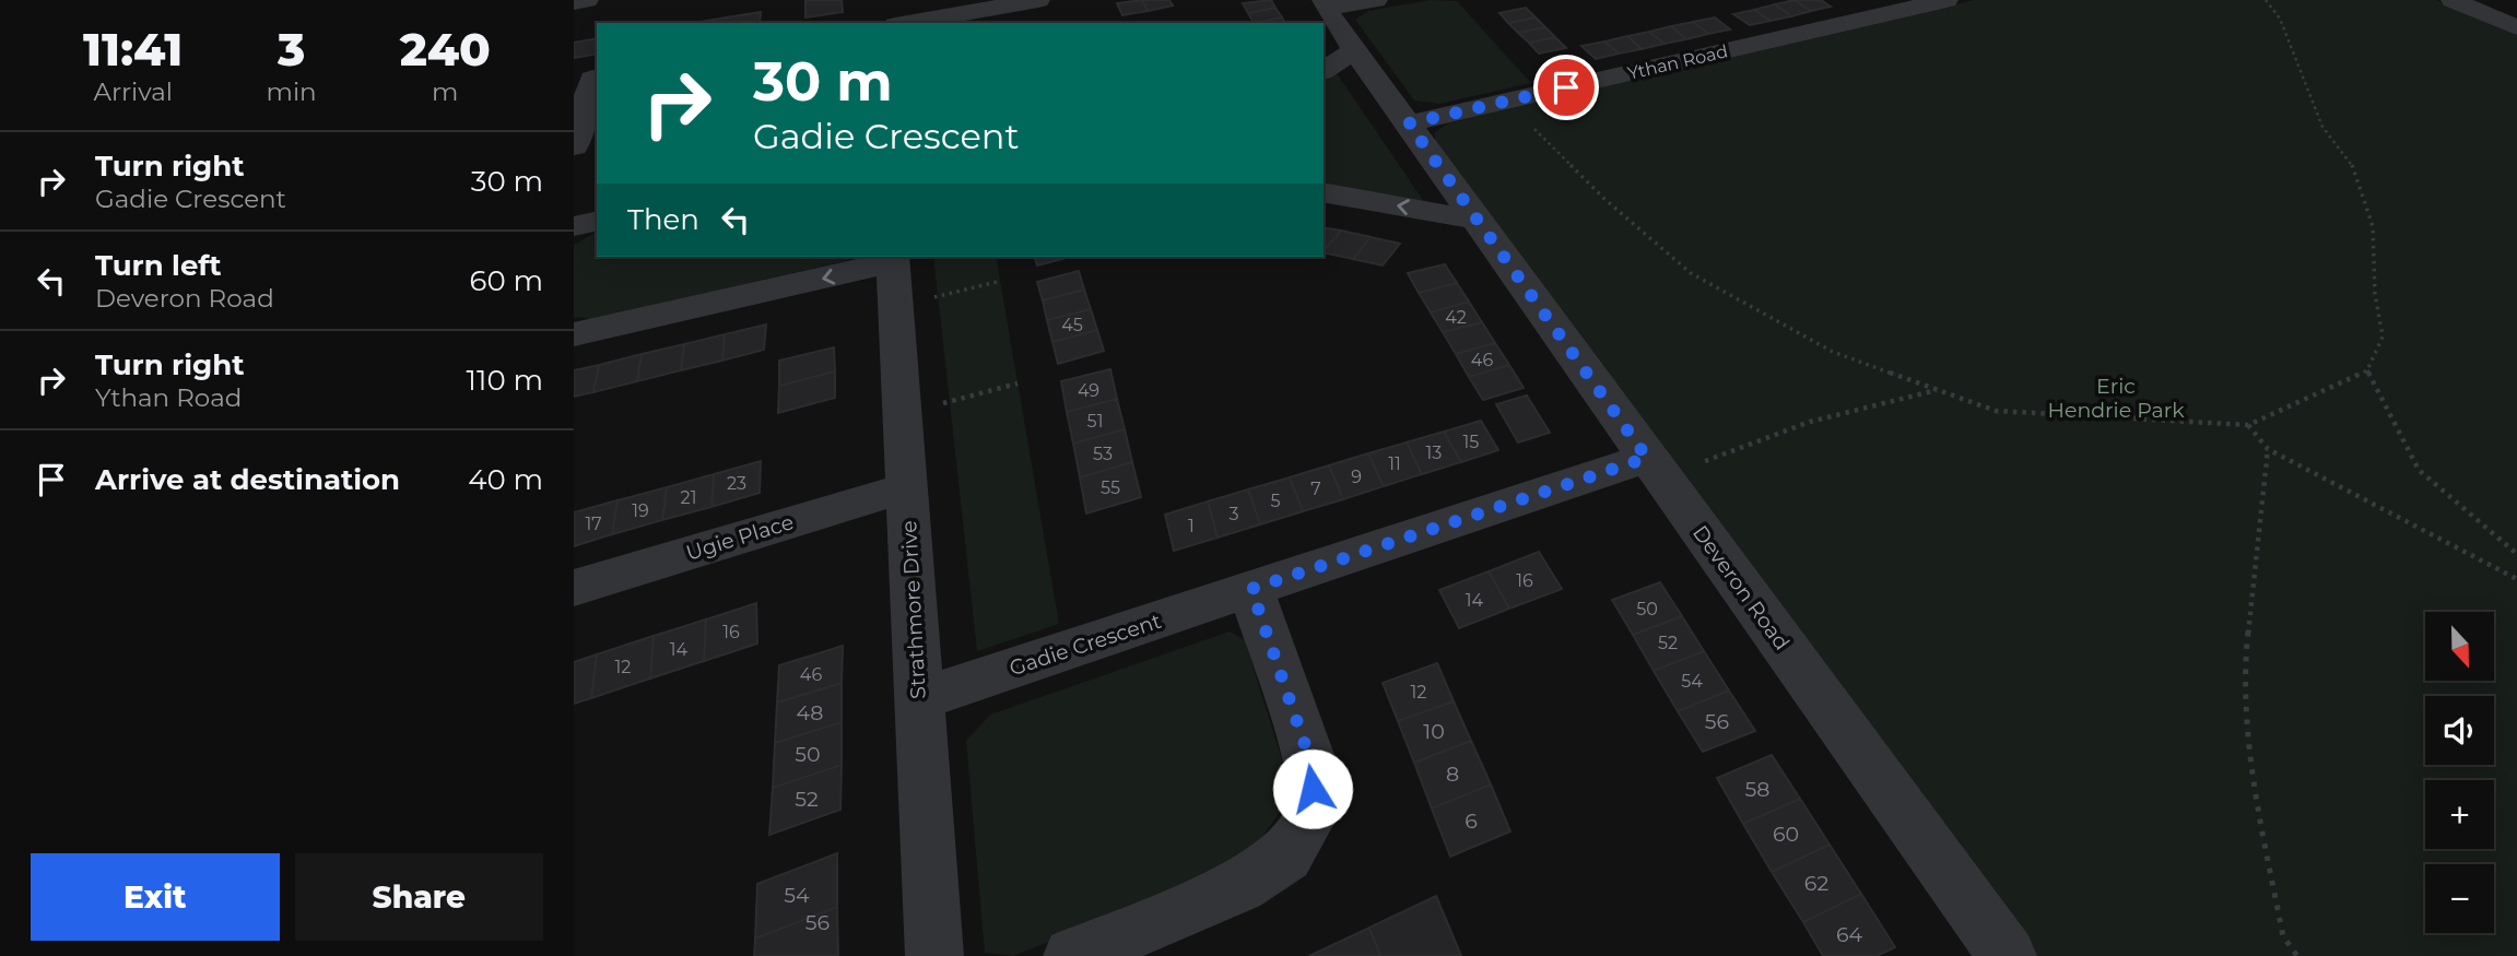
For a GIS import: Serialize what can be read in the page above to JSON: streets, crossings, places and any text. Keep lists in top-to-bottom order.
{
  "streets": {
    "street": [
      "Ythan Road",
      "Ugie Place",
      "Deveron Road",
      "Strathmore Drive",
      "Gadie Crescent"
    ]
  },
  "crossings": [
    ["Ythan Road", "Deveron Road"],
    ["Ugie Place", "Strathmore Drive"],
    ["Deveron Road", "Gadie Crescent"],
    ["Strathmore Drive", "Gadie Crescent"]
  ],
  "parks": ["Eric Hendrie Park"],
  "house_numbers": [
    "42",
    "45",
    "46",
    "49",
    "51",
    "15",
    "13",
    "53",
    "11",
    "9",
    "23",
    "55",
    "7",
    "21",
    "5",
    "19",
    "3",
    "17",
    "1",
    "16",
    "14",
    "50",
    "16",
    "52",
    "14",
    "12",
    "46",
    "54",
    "12",
    "48",
    "56",
    "10",
    "50",
    "8",
    "58",
    "52",
    "6",
    "60",
    "62",
    "54",
    "56",
    "64"
  ],
  "north": "bottom",
  "page": {
    "eta": [
      "11:41",
      "Arrival",
      "3",
      "min",
      "240",
      "m"
    ],
    "turn": ["30 m", "Gadie Crescent"],
    "list": [
      {
        "name": "Turn right",
        "note": "Gadie Crescent",
        "value": "30 m"
      },
      {
        "name": "Turn left",
        "note": "Deveron Road",
        "value": "60 m"
      },
      {
        "name": "Turn right",
        "note": "Ythan Road",
        "value": "110 m"
      },
      {
        "name": "Arrive at destination",
        "value": "40 m"
      }
    ],
    "then": "Then",
    "map_buttons": ["+", "−"],
    "buttons": ["Exit", "Share"]
  }
}
